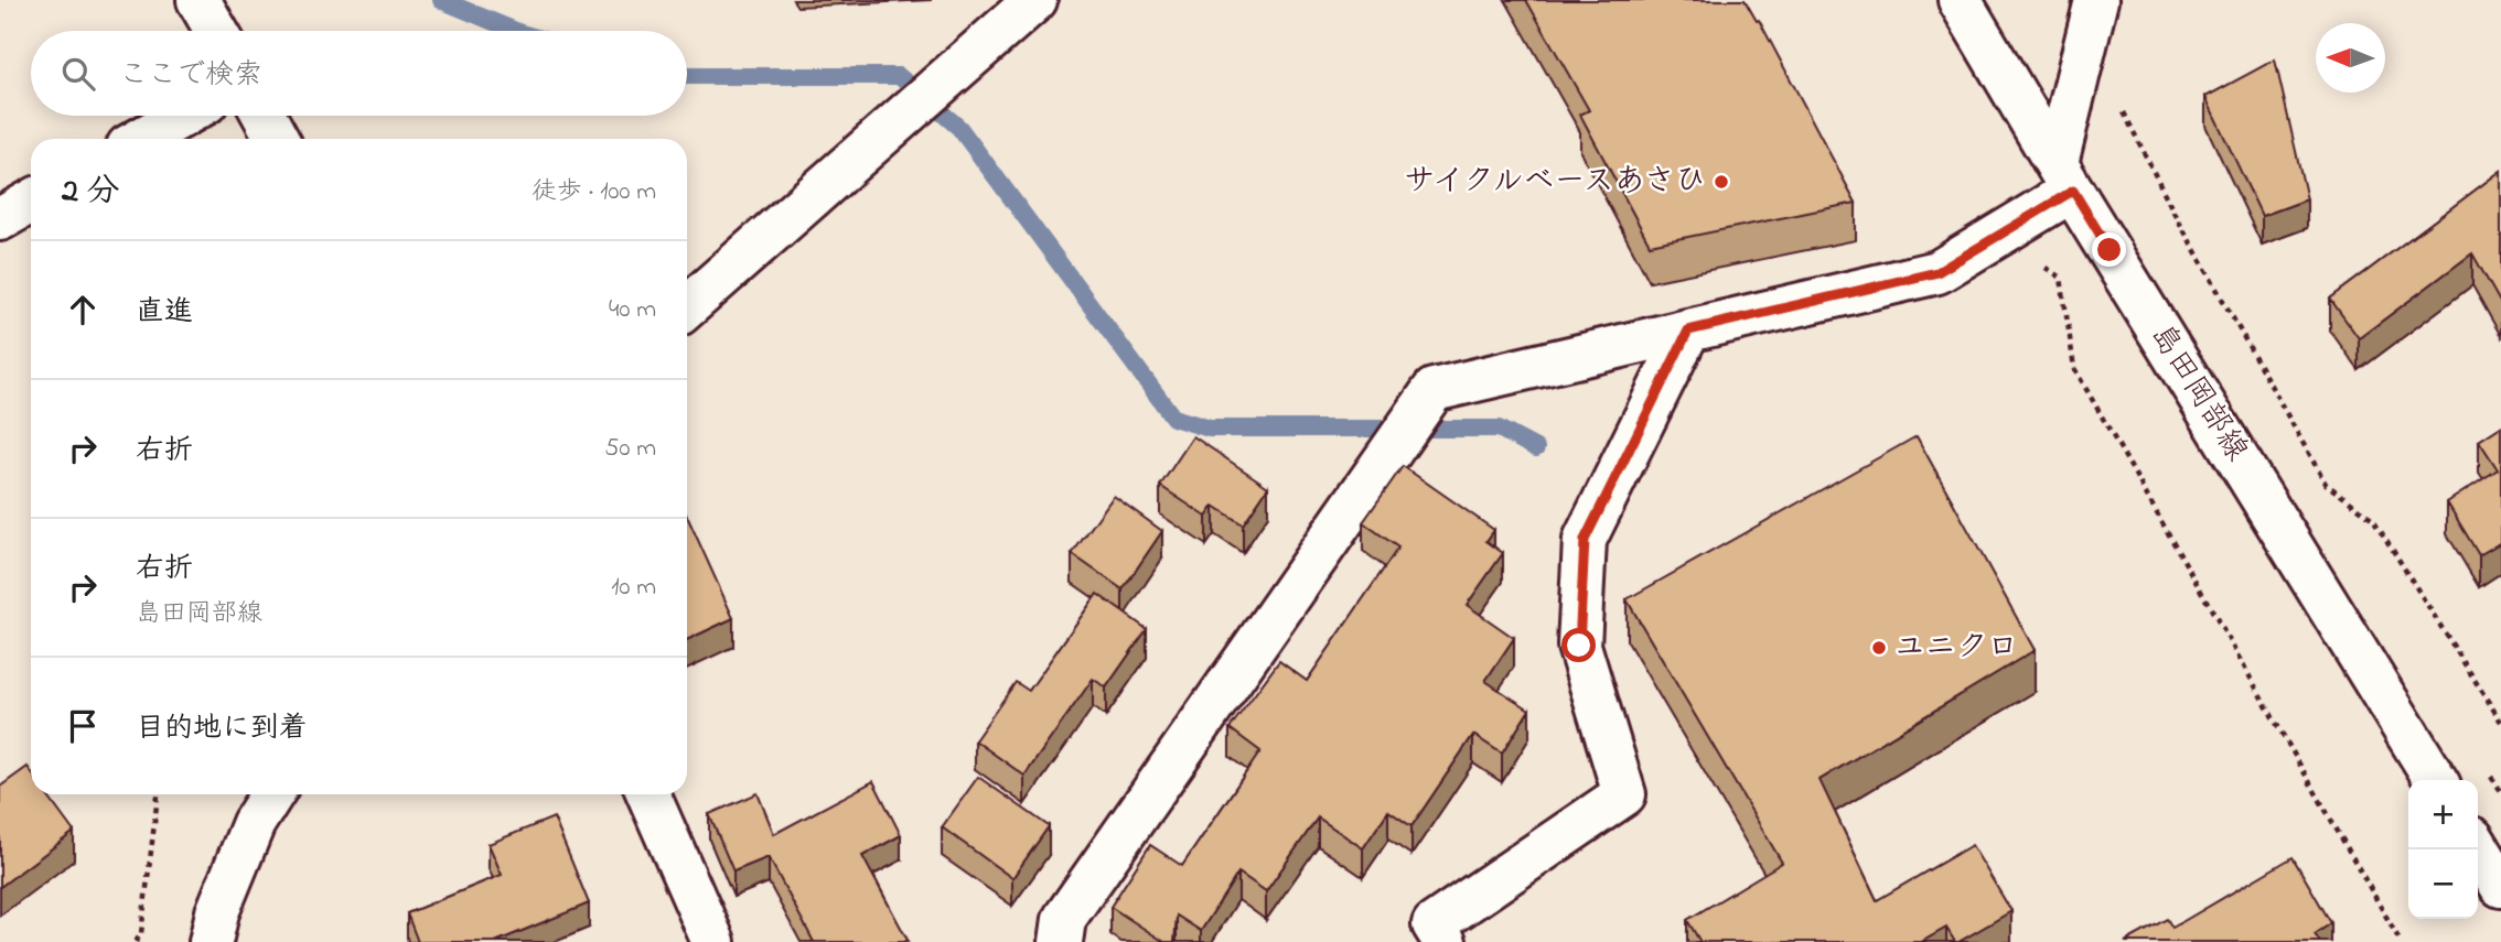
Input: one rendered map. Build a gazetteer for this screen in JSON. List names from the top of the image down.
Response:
{
  "streets": {
    "street": ["島田岡部線"]
  },
  "places": ["サイクルベースあさひ", "ユニクロ"],
  "north": "left",
  "page": {
    "search": "ここで検索",
    "heading": ["2 分", "徒歩 · 100 m"],
    "list": [
      ["直進", "40 m"],
      ["右折", "50 m"],
      ["右折", "島田岡部線", "10 m"],
      "目的地に到着"
    ],
    "map_buttons": ["+", "−"]
  }
}
